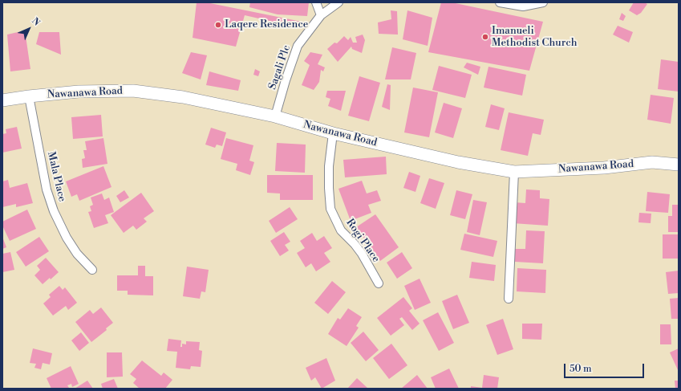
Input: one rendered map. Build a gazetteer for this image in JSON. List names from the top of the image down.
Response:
{
  "streets": {
    "street": [
      "Sagali Plc",
      "Nawanawa Road",
      "Mala Place",
      "Rogi Place"
    ]
  },
  "crossings": [
    ["Sagali Plc", "Nawanawa Road"],
    ["Nawanawa Road", "Mala Place"],
    ["Nawanawa Road", "Rogi Place"]
  ],
  "places": ["Laqere Residence", "Imanueli Methodist Church"],
  "scale_bar": "50 m",
  "north": "top right"
}
